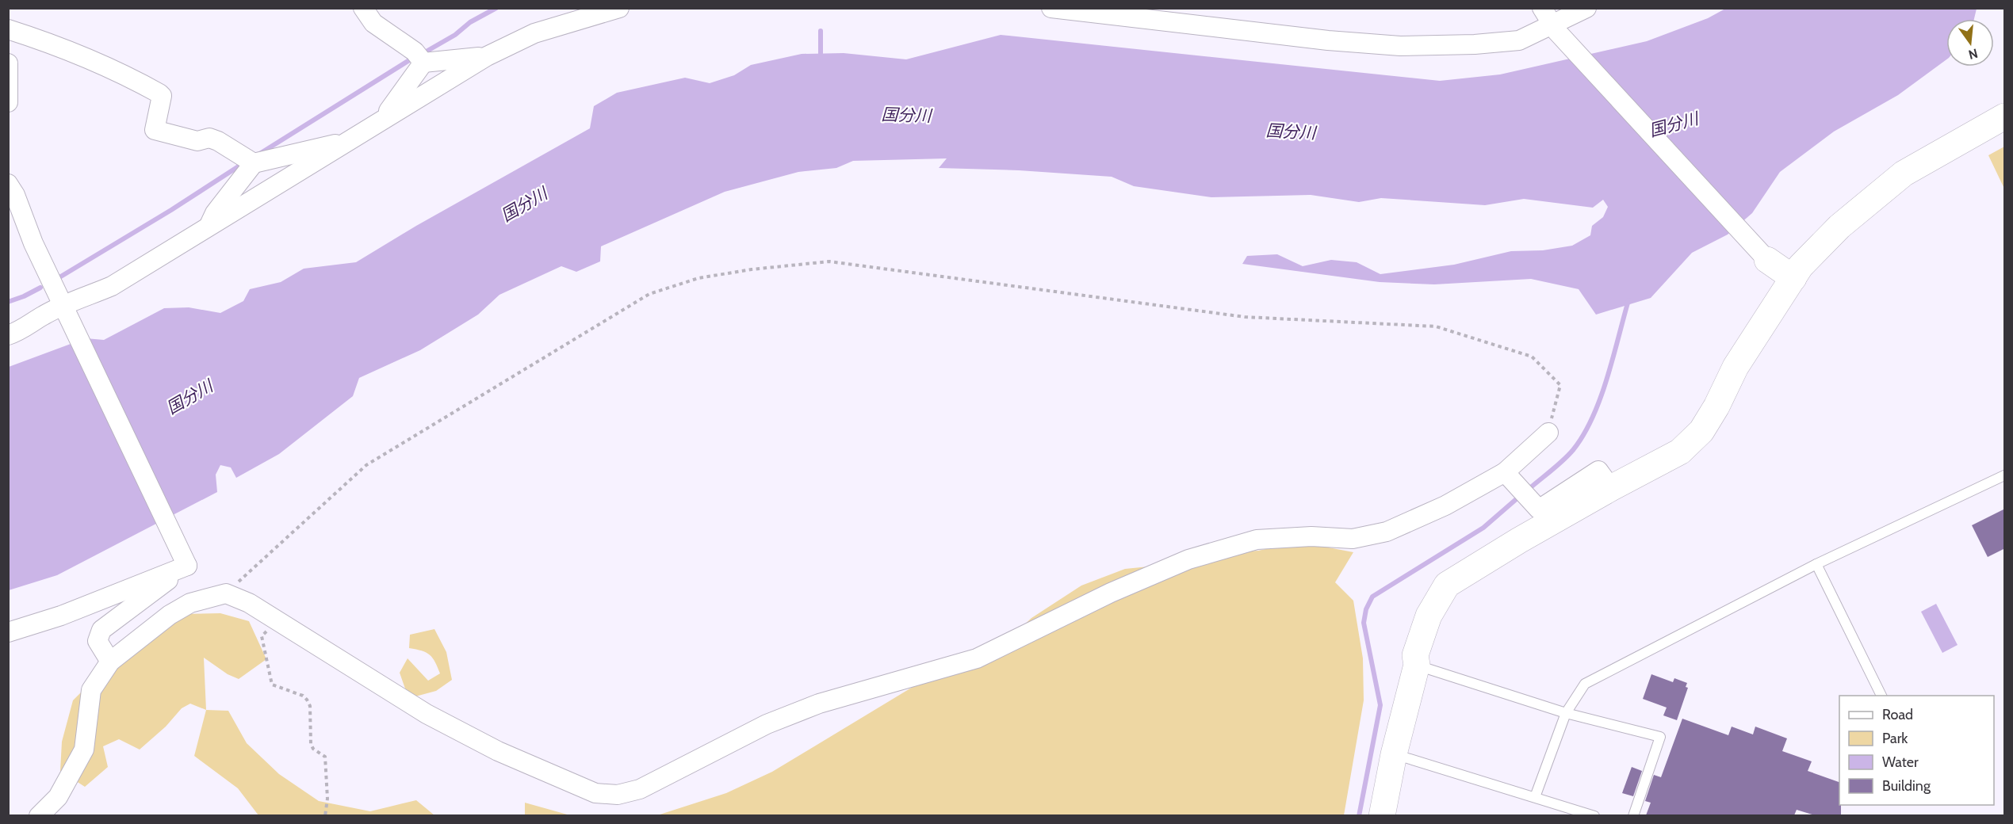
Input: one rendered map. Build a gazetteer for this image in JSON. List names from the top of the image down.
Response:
{
  "water": ["国分川"],
  "legend": [
    "Road",
    "Park",
    "Water",
    "Building"
  ],
  "north": "bottom"
}
